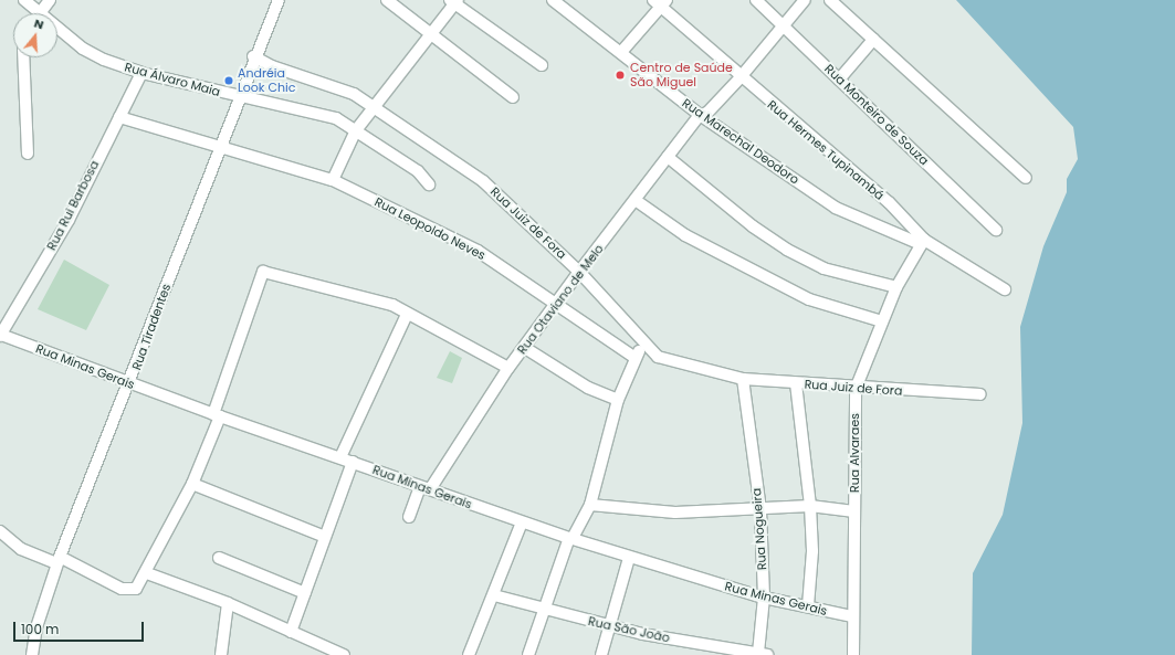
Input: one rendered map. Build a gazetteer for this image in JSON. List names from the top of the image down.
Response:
{
  "streets": {
    "street": [
      "Rua Álvaro Maia",
      "Rua Monteiro de Souza",
      "Rua Marechal Deodoro",
      "Rua Hermes Tupinambá",
      "Rua Rui Barbosa",
      "Rua Juiz de Fora",
      "Rua Leopoldo Neves",
      "Rua Otaviano de Melo",
      "Rua Tiradentes",
      "Rua Minas Gerais",
      "Rua Alvaraes",
      "Rua Nogueira",
      "Rua São João"
    ]
  },
  "crossings": [
    ["Rua Álvaro Maia", "Rua Rui Barbosa"],
    ["Rua Álvaro Maia", "Rua Tiradentes"],
    ["Rua Monteiro de Souza", "Rua Otaviano de Melo"],
    ["Rua Marechal Deodoro", "Rua Hermes Tupinambá"],
    ["Rua Marechal Deodoro", "Rua Otaviano de Melo"],
    ["Rua Marechal Deodoro", "Rua Alvaraes"],
    ["Rua Hermes Tupinambá", "Rua Otaviano de Melo"],
    ["Rua Hermes Tupinambá", "Rua Alvaraes"],
    ["Rua Rui Barbosa", "Rua Leopoldo Neves"],
    ["Rua Rui Barbosa", "Rua Minas Gerais"],
    ["Rua Juiz de Fora", "Rua Otaviano de Melo"],
    ["Rua Juiz de Fora", "Rua Tiradentes"],
    ["Rua Juiz de Fora", "Rua Alvaraes"],
    ["Rua Juiz de Fora", "Rua Nogueira"],
    ["Rua Leopoldo Neves", "Rua Otaviano de Melo"],
    ["Rua Leopoldo Neves", "Rua Tiradentes"],
    ["Rua Otaviano de Melo", "Rua Minas Gerais"],
    ["Rua Tiradentes", "Rua Minas Gerais"],
    ["Rua Minas Gerais", "Rua Alvaraes"],
    ["Rua Minas Gerais", "Rua Nogueira"],
    ["Rua Nogueira", "Rua São João"]
  ],
  "places": ["Centro de Saúde São Miguel", "Andréia Look Chic"],
  "scale_bar": "100 m",
  "north": "top"
}
